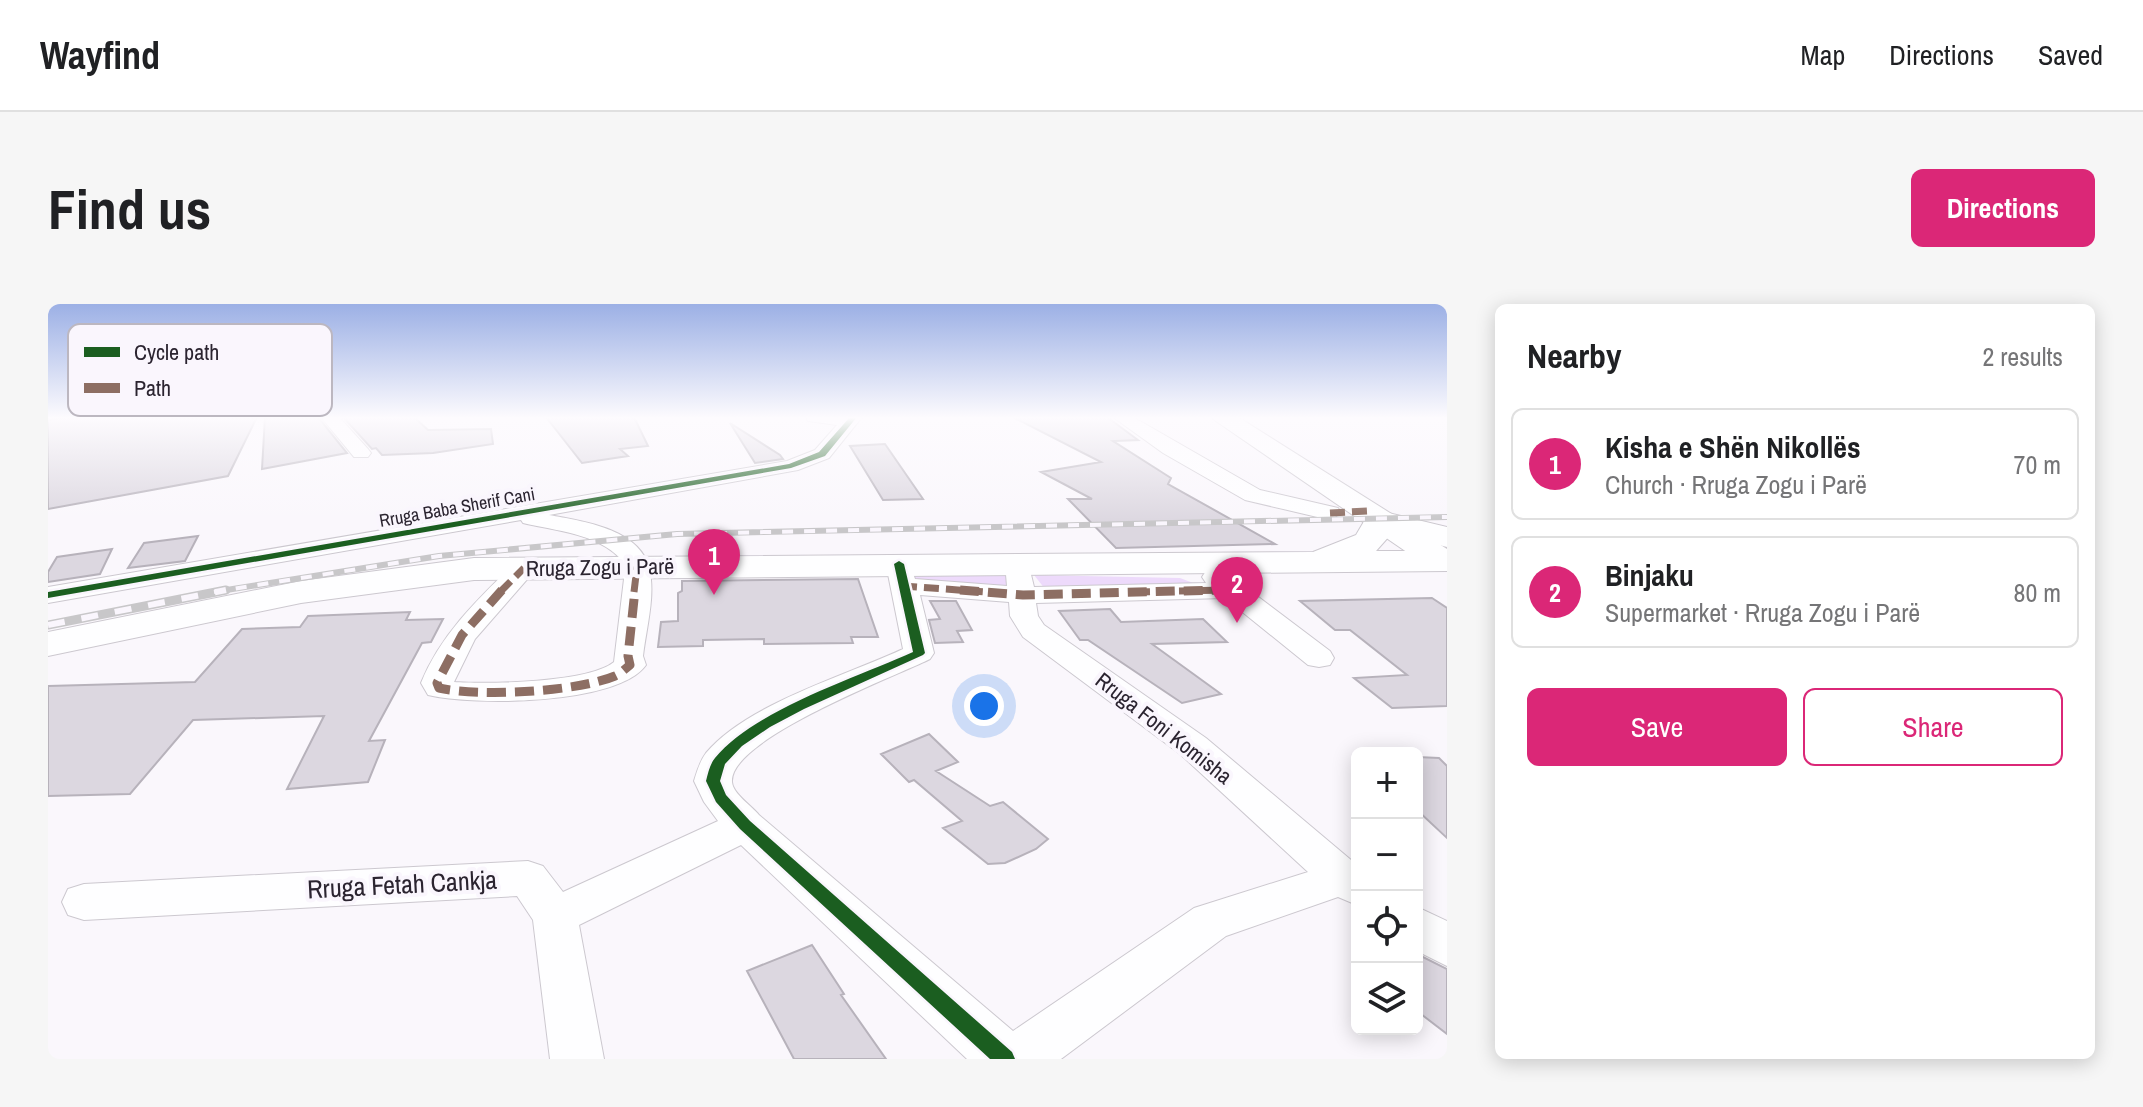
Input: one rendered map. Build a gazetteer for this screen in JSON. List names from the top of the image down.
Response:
{
  "streets": {
    "main road": ["Rruga Zogu i Parë"],
    "street": ["Rruga Baba Sherif Cani", "Rruga Foni Komisha", "Rruga Fetah Cankja"]
  },
  "crossings": [
    ["Rruga Zogu i Parë", "Rruga Foni Komisha"]
  ],
  "legend": ["Cycle path", "Path"],
  "page": {
    "header": "Wayfind",
    "nav": ["Map", "Directions", "Saved"],
    "buttons": [
      "Directions",
      ["Save", "Share"]
    ],
    "title": "Find us",
    "heading": ["Nearby", "2 results"],
    "list": [
      {
        "mark": "1",
        "name": "Kisha e Shën Nikollës",
        "note": "Church · Rruga Zogu i Parë",
        "value": "70 m"
      },
      {
        "mark": "2",
        "name": "Binjaku",
        "note": "Supermarket · Rruga Zogu i Parë",
        "value": "80 m"
      }
    ],
    "pins": ["1", "2"],
    "map_buttons": ["+", "−"]
  }
}
